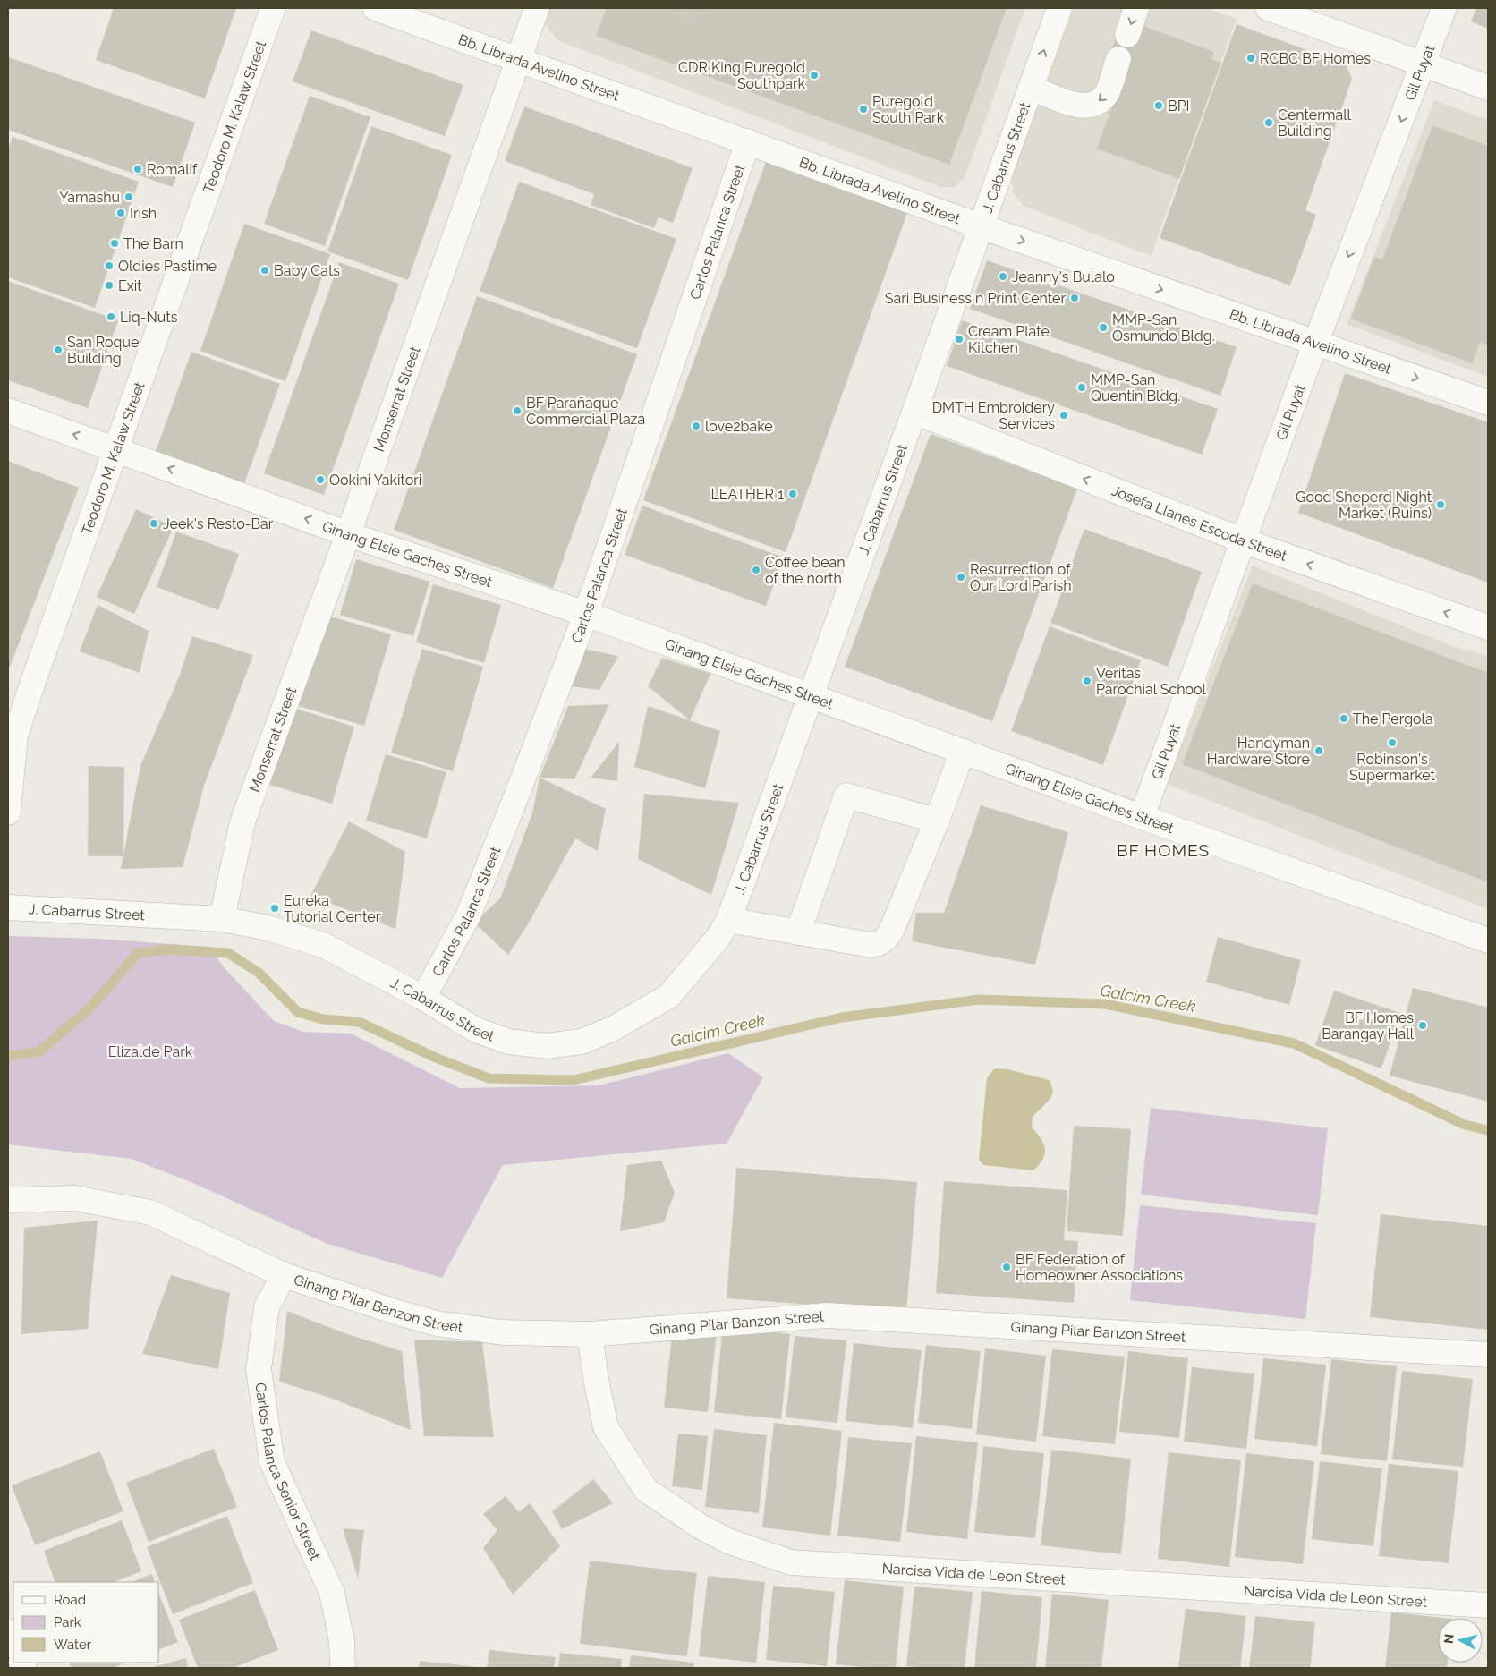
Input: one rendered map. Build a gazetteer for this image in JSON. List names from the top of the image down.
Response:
{
  "streets": {
    "street": [
      "Bb. Librada Avelino Street",
      "Gil Puyat",
      "Teodoro M. Kalaw Street",
      "J. Cabarrus Street",
      "Carlos Palanca Street",
      "Monserrat Street",
      "Josefa Llanes Escoda Street",
      "Ginang Elsie Gaches Street",
      "Ginang Pilar Banzon Street",
      "Carlos Palanca Senior Street",
      "Narcisa Vida de Leon Street"
    ]
  },
  "crossings": [
    ["Bb. Librada Avelino Street", "Gil Puyat"],
    ["Bb. Librada Avelino Street", "J. Cabarrus Street"],
    ["Bb. Librada Avelino Street", "Carlos Palanca Street"],
    ["Bb. Librada Avelino Street", "Monserrat Street"],
    ["Gil Puyat", "Josefa Llanes Escoda Street"],
    ["Gil Puyat", "Ginang Elsie Gaches Street"],
    ["Teodoro M. Kalaw Street", "Ginang Elsie Gaches Street"],
    ["J. Cabarrus Street", "Carlos Palanca Street"],
    ["J. Cabarrus Street", "Monserrat Street"],
    ["J. Cabarrus Street", "Josefa Llanes Escoda Street"],
    ["J. Cabarrus Street", "Ginang Elsie Gaches Street"],
    ["Carlos Palanca Street", "Ginang Elsie Gaches Street"],
    ["Monserrat Street", "Ginang Elsie Gaches Street"],
    ["Ginang Pilar Banzon Street", "Carlos Palanca Senior Street"],
    ["Ginang Pilar Banzon Street", "Narcisa Vida de Leon Street"]
  ],
  "one_way": ["Bb. Librada Avelino Street", "Josefa Llanes Escoda Street"],
  "districts": ["BF HOMES"],
  "water": ["Galcim Creek"],
  "parks": ["Elizalde Park"],
  "places": [
    "RCBC BF Homes",
    "CDR King Puregold Southpark",
    "BPI",
    "Puregold South Park",
    "Centermall Building",
    "Romalif",
    "Yamashu",
    "Irish",
    "The Barn",
    "Oldies Pastime",
    "Baby Cats",
    "Jeanny's Bulalo",
    "Exit",
    "Sari Business n Print Center",
    "Liq-Nuts",
    "MMP-San Osmundo Bldg.",
    "Cream Plate Kitchen",
    "San Roque Building",
    "MMP-San Quentin Bldg.",
    "BF Parañaque Commercial Plaza",
    "DMTH Embroidery Services",
    "love2bake",
    "Ookini Yakitori",
    "LEATHER 1",
    "Good Sheperd Night Market (Ruins)",
    "Jeek's Resto-Bar",
    "Coffee bean of the north",
    "Resurrection of Our Lord Parish",
    "Veritas Parochial School",
    "The Pergola",
    "Robinson's Supermarket",
    "Handyman Hardware Store",
    "Eureka Tutorial Center",
    "BF Homes Barangay Hall",
    "BF Federation of Homeowner Associations"
  ],
  "legend": ["Road", "Park", "Water"],
  "north": "left"
}
